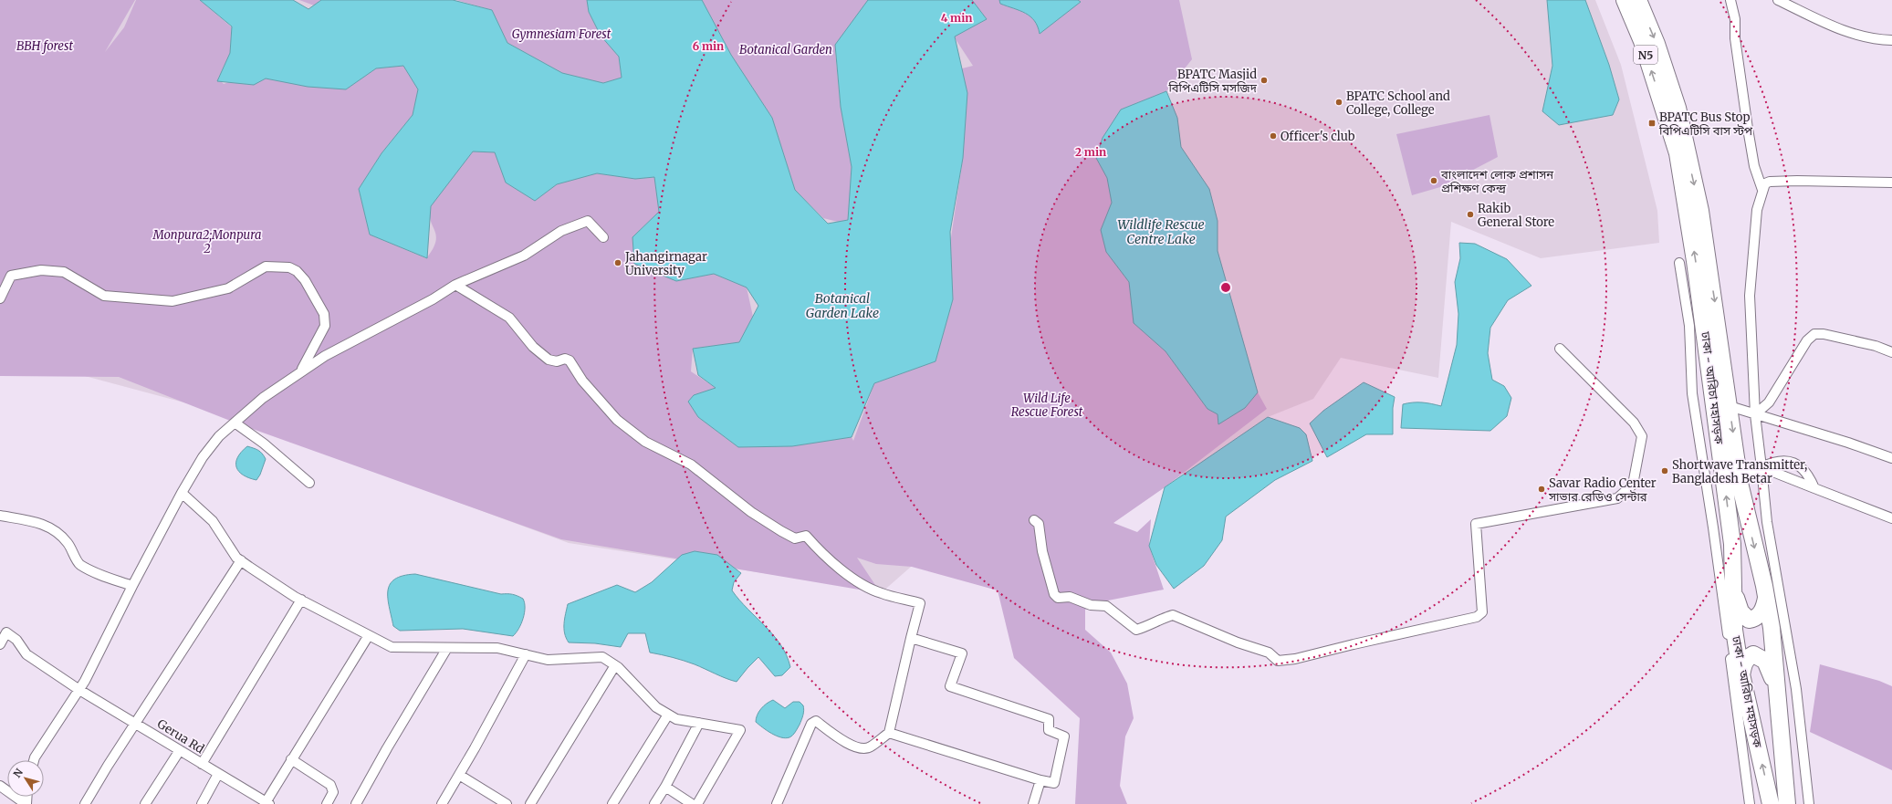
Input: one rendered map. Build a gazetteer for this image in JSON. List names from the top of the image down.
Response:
{
  "streets": {
    "highway": ["N5", "ঢাকা - আরিচা মহাসড়ক"],
    "street": ["Gerua Rd"]
  },
  "water": ["Wildlife Rescue Centre Lake", "Botanical Garden Lake"],
  "parks": [
    "Gymnesiam Forest",
    "BBH forest",
    "Botanical Garden",
    "Monpura2;Monpura 2",
    "Wild Life Rescue Forest"
  ],
  "places": {
    "other": [
      "BPATC Masjid বিপিএটিসি মসজিদ",
      "BPATC School and College, College",
      "Officer's club",
      "বাংলাদেশ লোক প্রশাসন প্রশিক্ষণ কেন্দ্র",
      "Rakib General Store",
      "Jahangirnagar University",
      "Shortwave Transmitter, Bangladesh Betar",
      "Savar Radio Center সাভার রেডিও সেন্টার"
    ],
    "transit": ["BPATC Bus Stop বিপিএটিসি বাস স্টপ"]
  },
  "north": "top left",
  "rings": ["4 min", "6 min", "2 min"]
}
